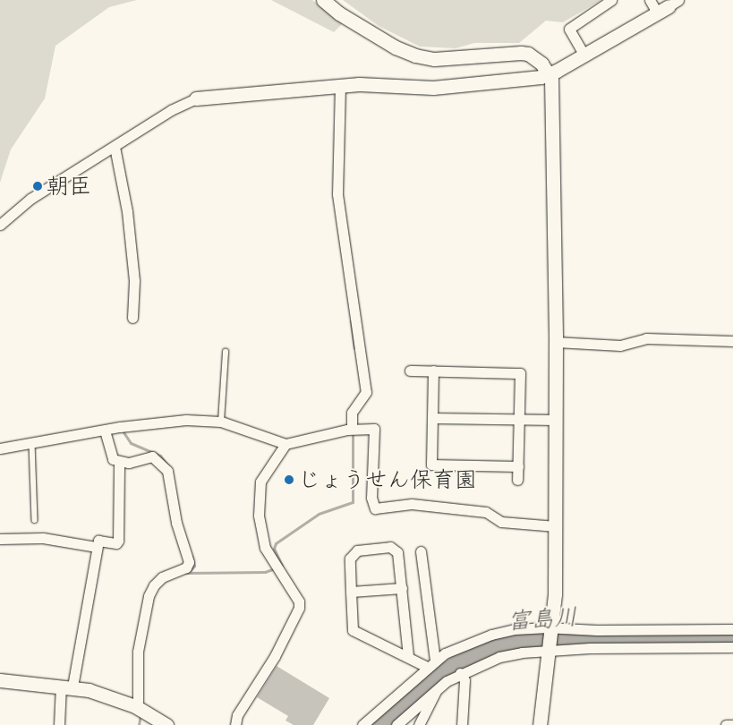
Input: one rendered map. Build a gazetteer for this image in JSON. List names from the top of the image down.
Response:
{
  "water": ["富島川"],
  "places": ["朝臣", "じょうせん保育園"]
}
